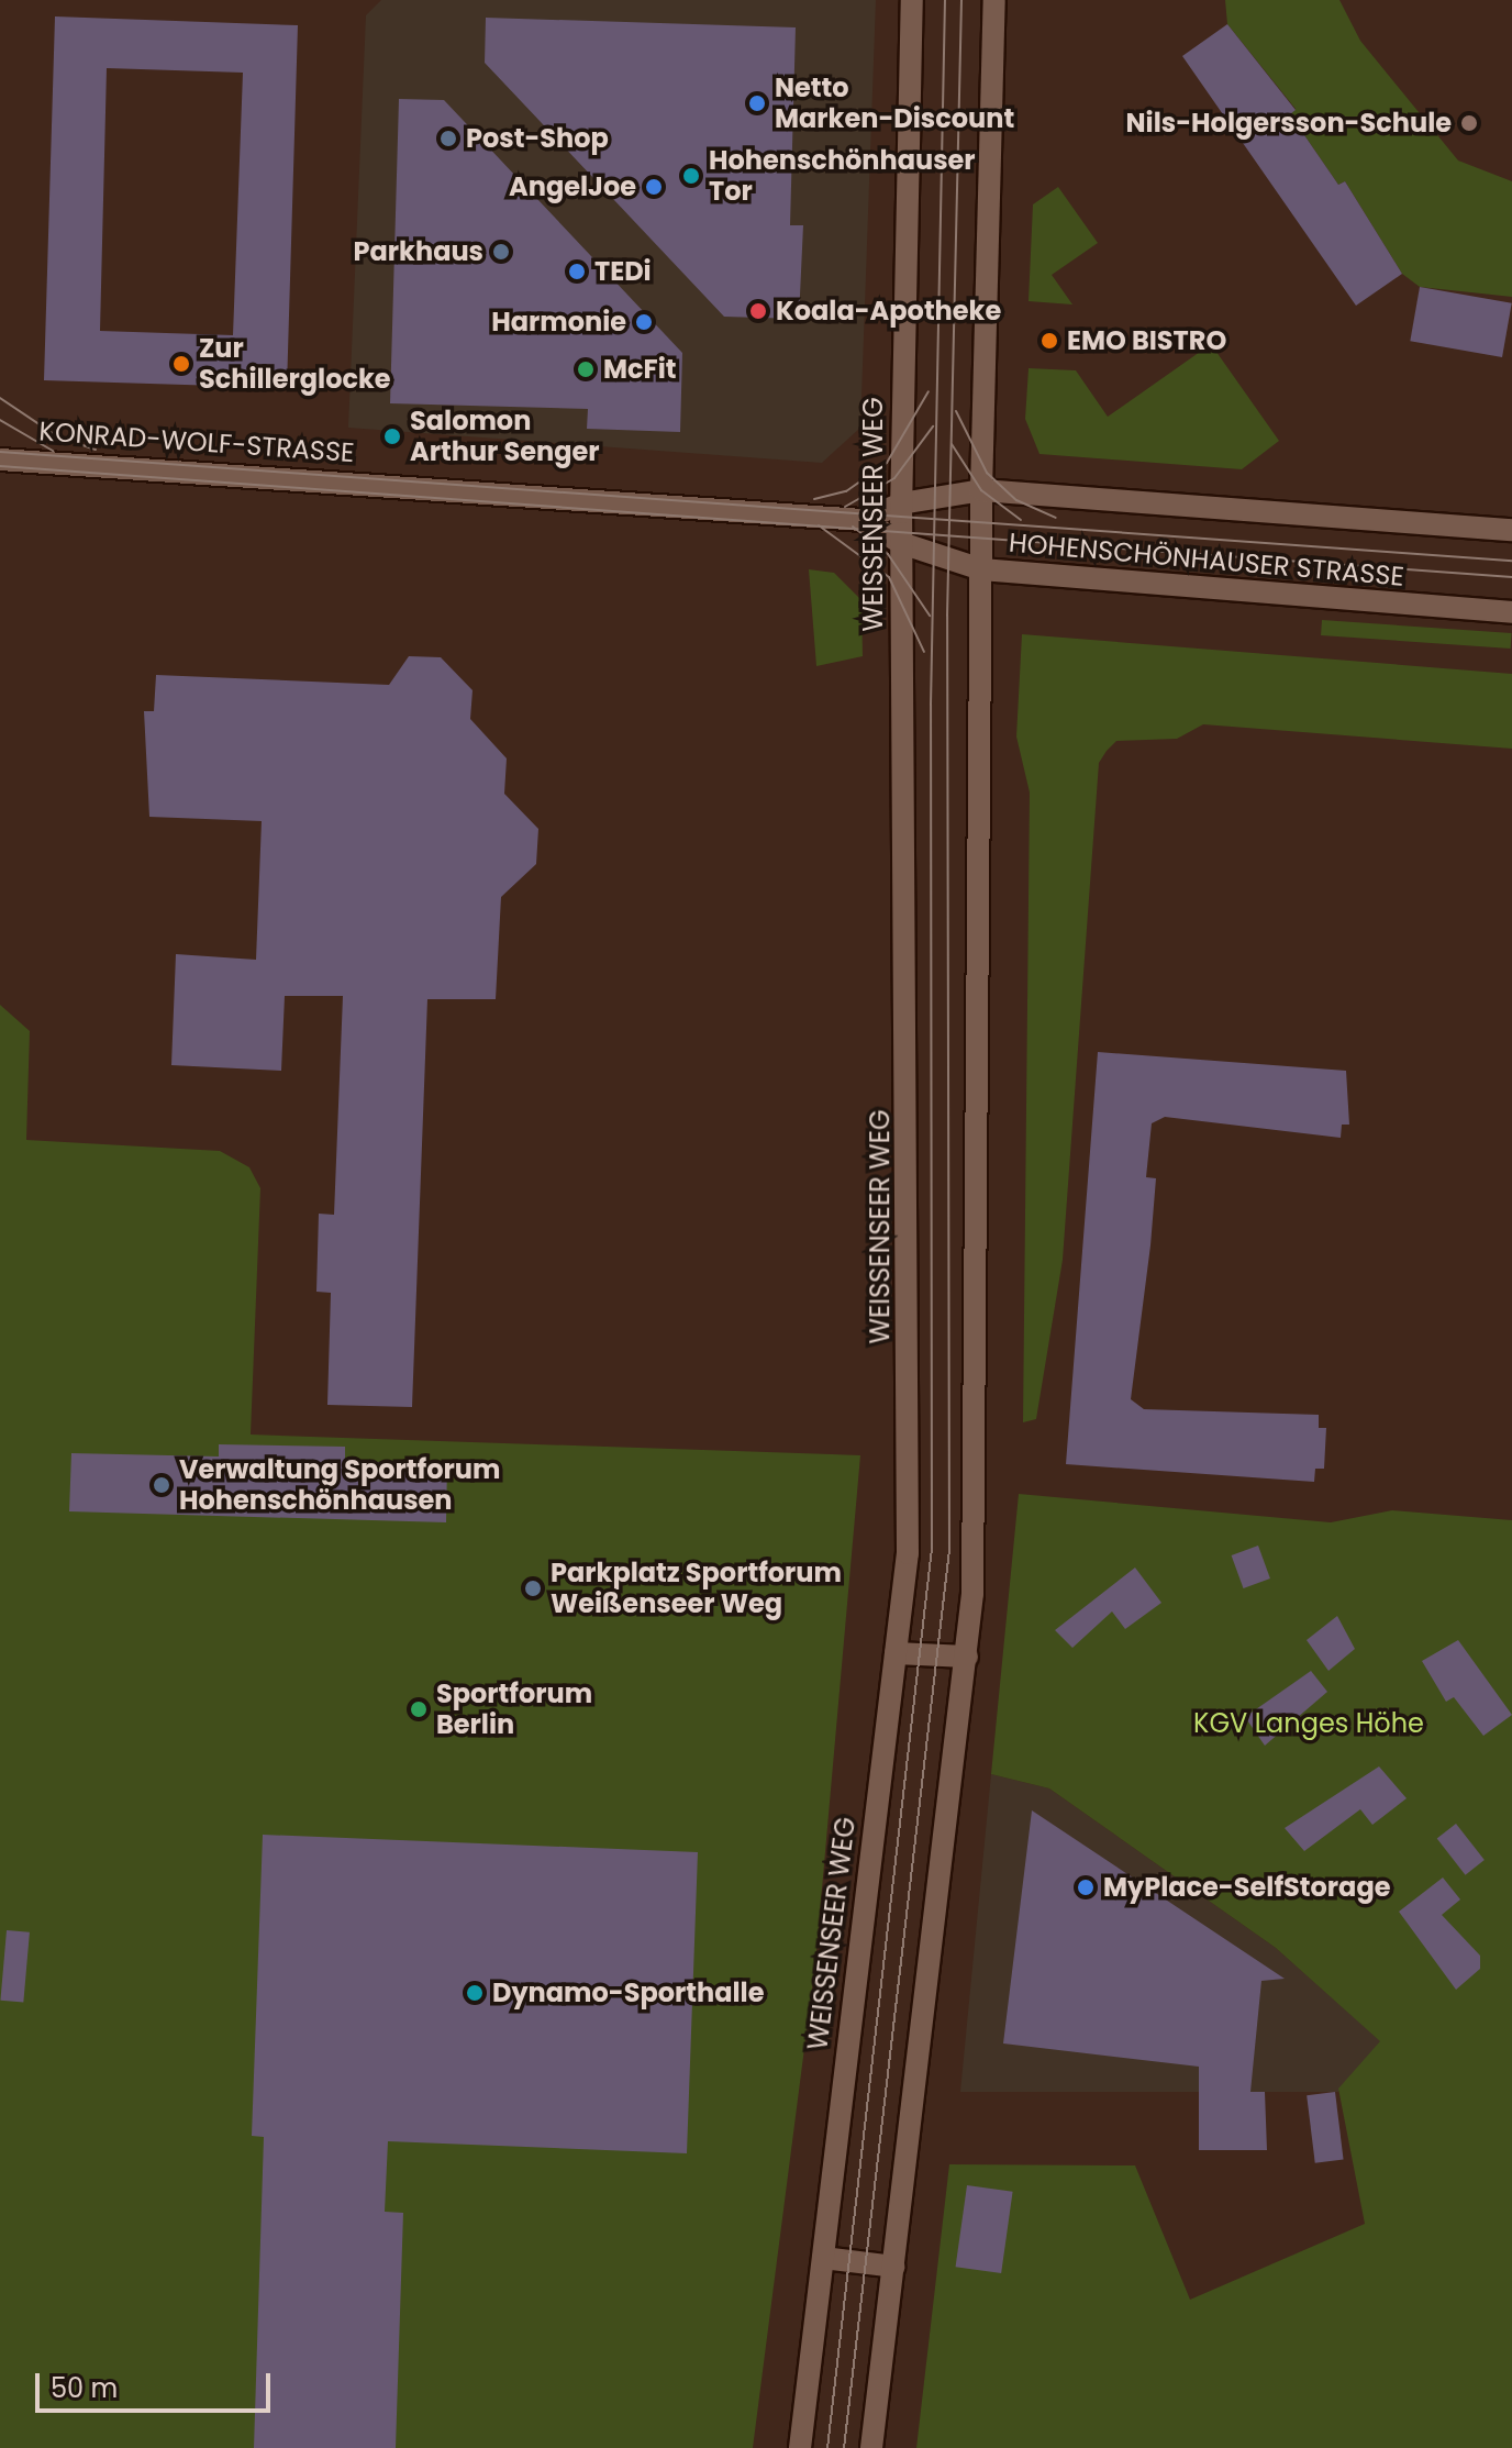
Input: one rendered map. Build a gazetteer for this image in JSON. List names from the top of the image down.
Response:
{
  "streets": {
    "main road": ["KONRAD-WOLF-STRASSE", "WEISSENSEER WEG", "HOHENSCHÖNHAUSER STRASSE"]
  },
  "crossings": [
    ["KONRAD-WOLF-STRASSE", "WEISSENSEER WEG"],
    ["KONRAD-WOLF-STRASSE", "HOHENSCHÖNHAUSER STRASSE"],
    ["WEISSENSEER WEG", "HOHENSCHÖNHAUSER STRASSE"]
  ],
  "parks": ["KGV Langes Höhe"],
  "places": [
    "Netto Marken-Discount",
    "Nils-Holgersson-Schule",
    "Post-Shop",
    "Hohenschönhauser Tor",
    "AngelJoe",
    "Parkhaus",
    "TEDi",
    "Koala-Apotheke",
    "Harmonie",
    "EMO BISTRO",
    "Zur Schillerglocke",
    "McFit",
    "Salomon Arthur Senger",
    "Verwaltung Sportforum Hohenschönhausen",
    "Parkplatz Sportforum Weißenseer Weg",
    "Sportforum Berlin",
    "MyPlace-SelfStorage",
    "Dynamo-Sporthalle"
  ],
  "scale_bar": "50 m"
}
